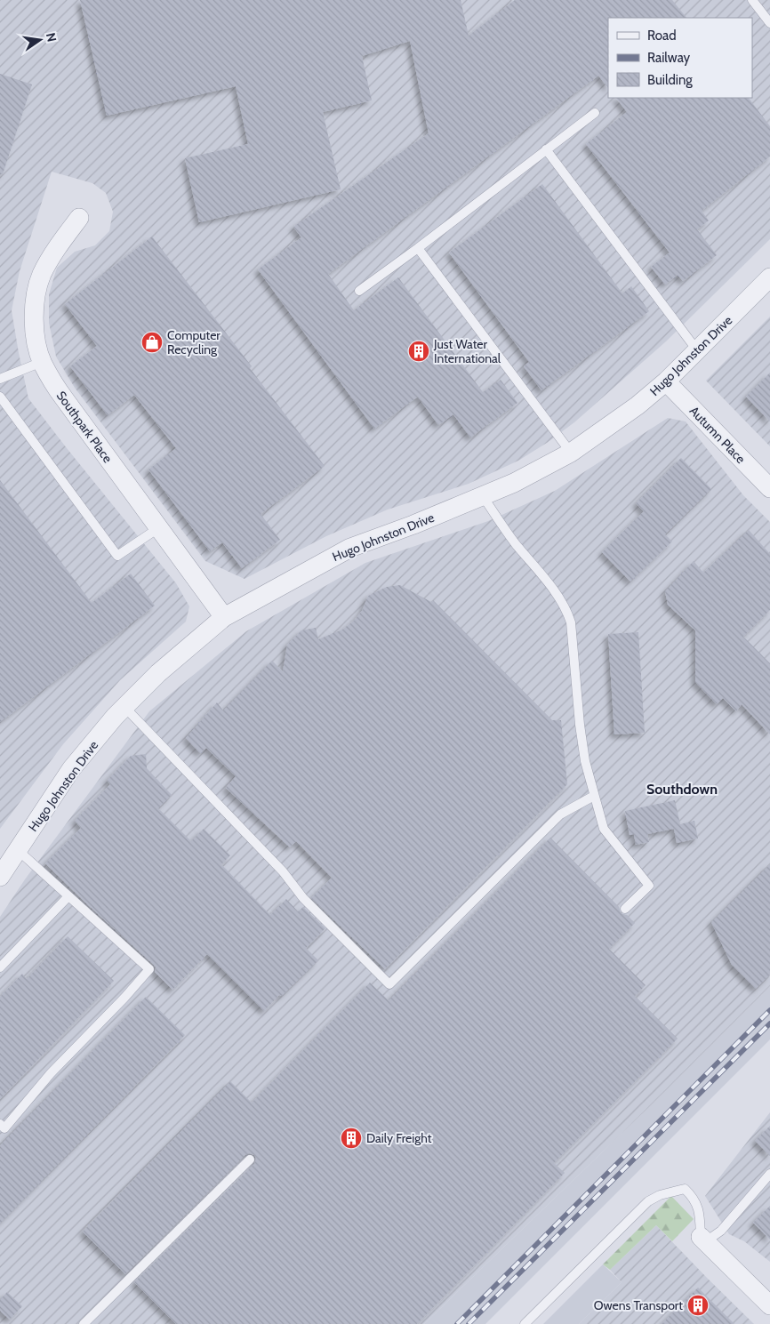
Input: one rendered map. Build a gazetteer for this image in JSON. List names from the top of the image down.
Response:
{
  "streets": {
    "street": ["Hugo Johnston Drive", "Southpark Place", "Autumn Place"]
  },
  "crossings": [
    ["Hugo Johnston Drive", "Southpark Place"],
    ["Hugo Johnston Drive", "Autumn Place"]
  ],
  "districts": ["Southdown"],
  "places": {
    "shop": ["Computer Recycling"],
    "building": ["Just Water International", "Daily Freight", "Owens Transport"]
  },
  "legend": ["Road", "Railway", "Building"],
  "north": "right"
}
